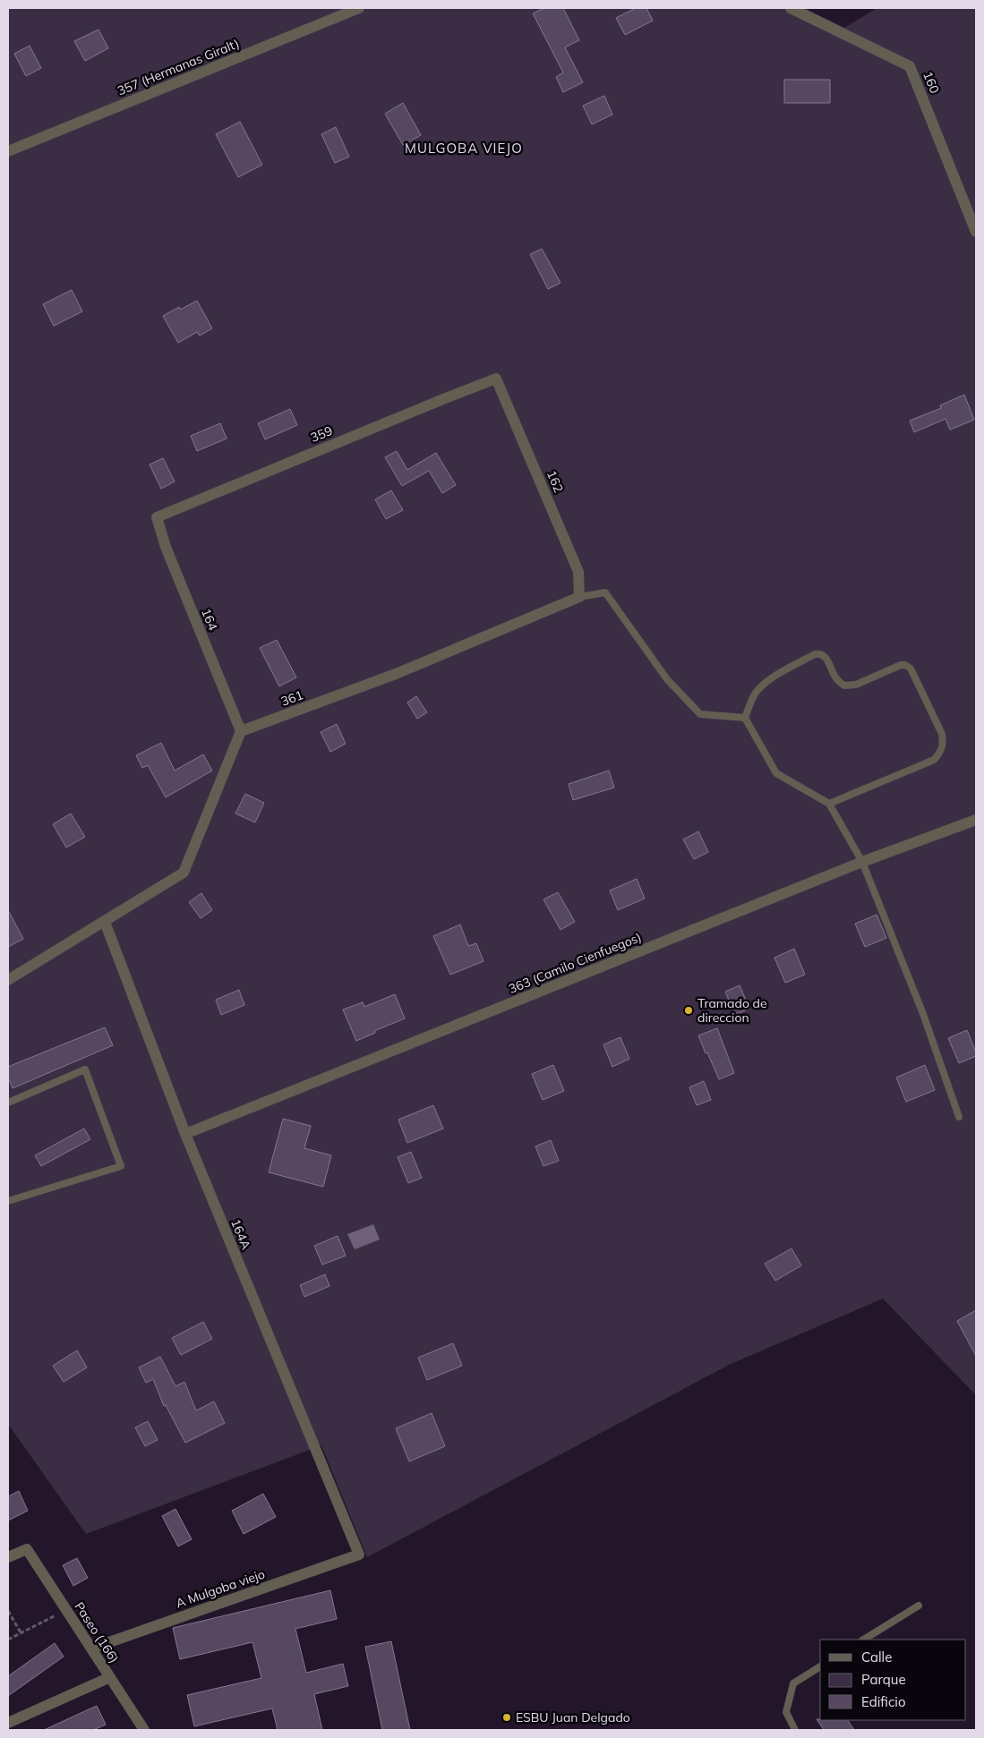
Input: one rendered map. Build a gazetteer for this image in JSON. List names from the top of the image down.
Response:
{
  "streets": {
    "street": [
      "357 (Hermanas Giralt)",
      "160",
      "359",
      "162",
      "164",
      "361",
      "363 (Camilo Cienfuegos)",
      "164A",
      "A Mulgoba viejo",
      "Paseo (166)"
    ]
  },
  "crossings": [
    ["359", "162"],
    ["359", "164"],
    ["162", "361"],
    ["164", "361"],
    ["363 (Camilo Cienfuegos)", "164A"],
    ["164A", "A Mulgoba viejo"],
    ["A Mulgoba viejo", "Paseo (166)"]
  ],
  "districts": ["MULGOBA VIEJO"],
  "places": ["Tramado de direccion", "ESBU Juan Delgado"],
  "legend": ["Calle", "Parque", "Edificio"]
}
